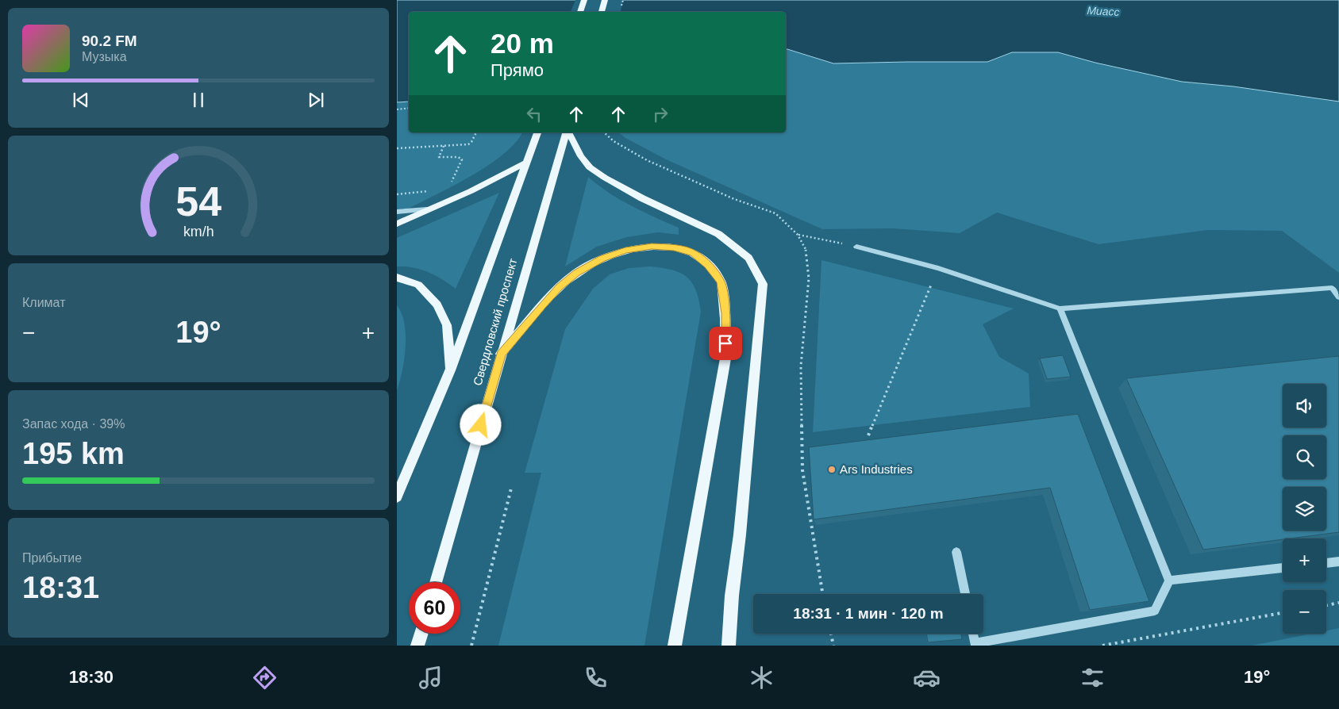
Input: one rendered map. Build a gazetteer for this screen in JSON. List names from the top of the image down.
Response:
{
  "streets": {
    "main road": ["Свердловский проспект"]
  },
  "water": ["Миасс"],
  "places": ["Ars Industries"],
  "page": {
    "turn": ["20 m", "Прямо"],
    "song": ["90.2 FM", "Музыка"],
    "tile": [
      "Климат",
      ["Запас хода · 39%", "195 km"],
      ["Прибытие", "18:31"]
    ],
    "heat": ["−", "19°", "+"],
    "map_buttons": ["+", "−"],
    "limit": "60",
    "trip": "18:31 · 1 мин · 120 m",
    "tabs": ["18:30", "19°"],
    "gauge": ["54", "km/h"]
  }
}
